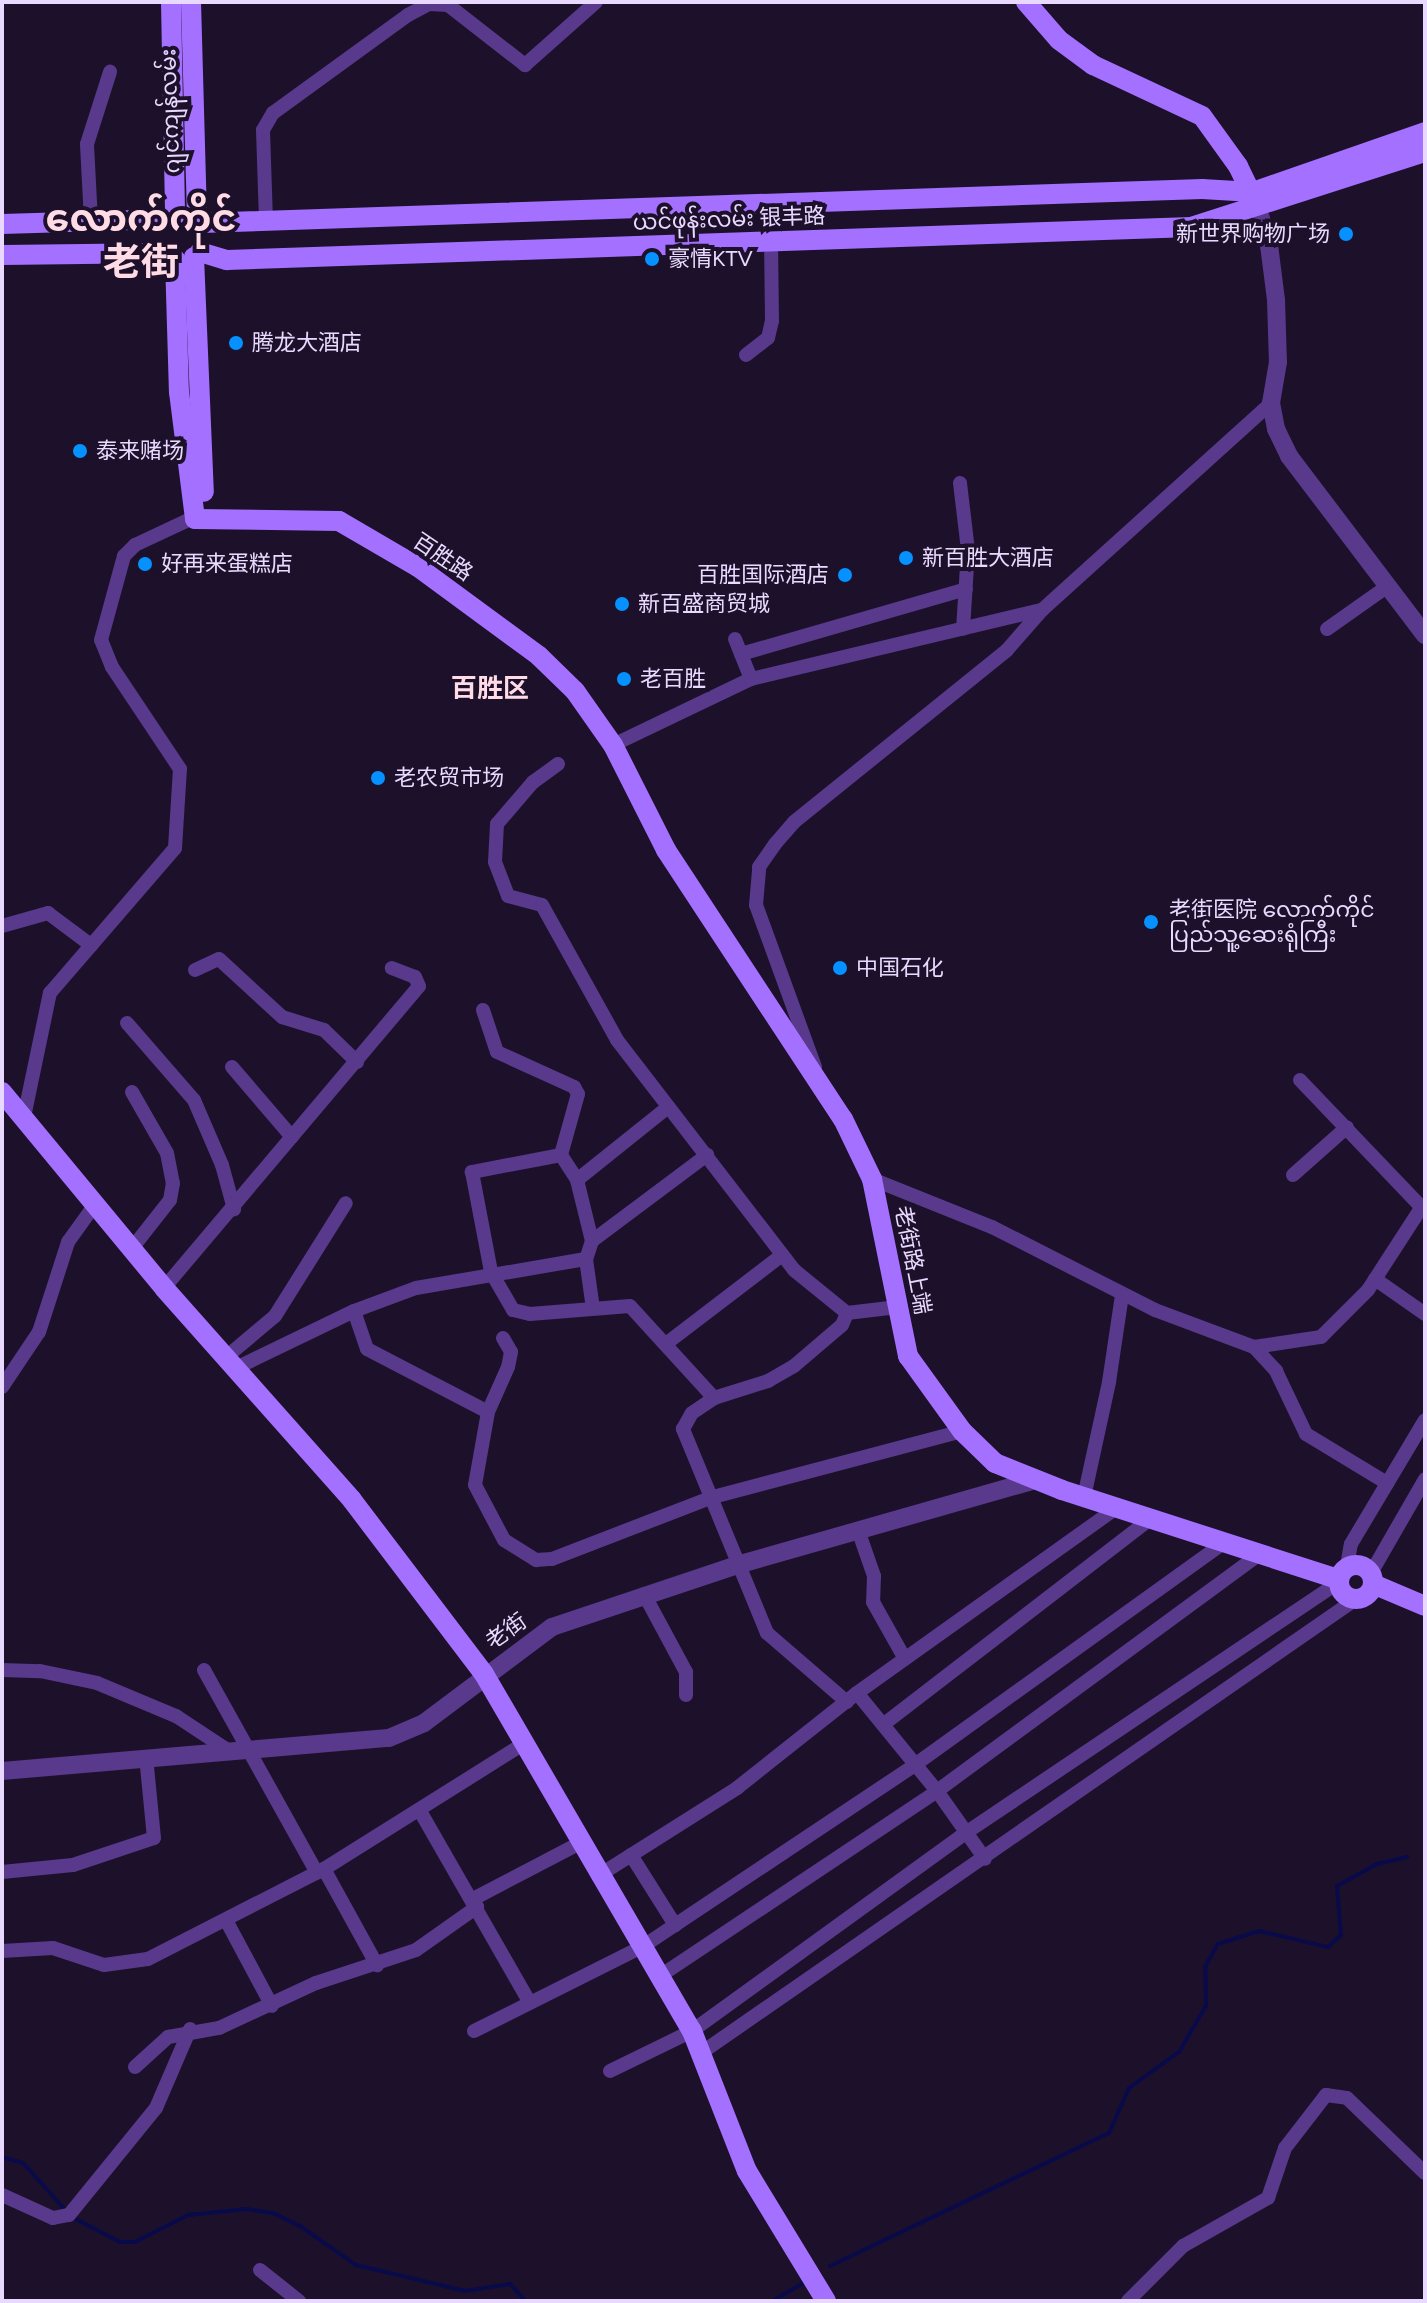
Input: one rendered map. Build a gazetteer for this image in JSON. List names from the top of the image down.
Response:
{
  "streets": {
    "main road": [
      "ဂျင်ကျန်လမ်း",
      "ယင်ဖုန်းလမ်း 银丰路",
      "百胜路",
      "老街路上端"
    ],
    "street": ["老街"]
  },
  "crossings": [
    ["ဂျင်ကျန်လမ်း", "ယင်ဖုန်းလမ်း 银丰路"],
    ["百胜路", "老街路上端"],
    ["老街路上端", "老街"]
  ],
  "districts": ["လောက်ကိုင် 老街", "百胜区"],
  "places": [
    "新世界购物广场",
    "豪情KTV",
    "腾龙大酒店",
    "泰来赌场",
    "新百胜大酒店",
    "好再来蛋糕店",
    "百胜国际酒店",
    "新百盛商贸城",
    "老百胜",
    "老农贸市场",
    "老街医院 လောက်ကိုင် ပြည်သူ့ဆေးရုံကြီး",
    "中国石化"
  ]
}
